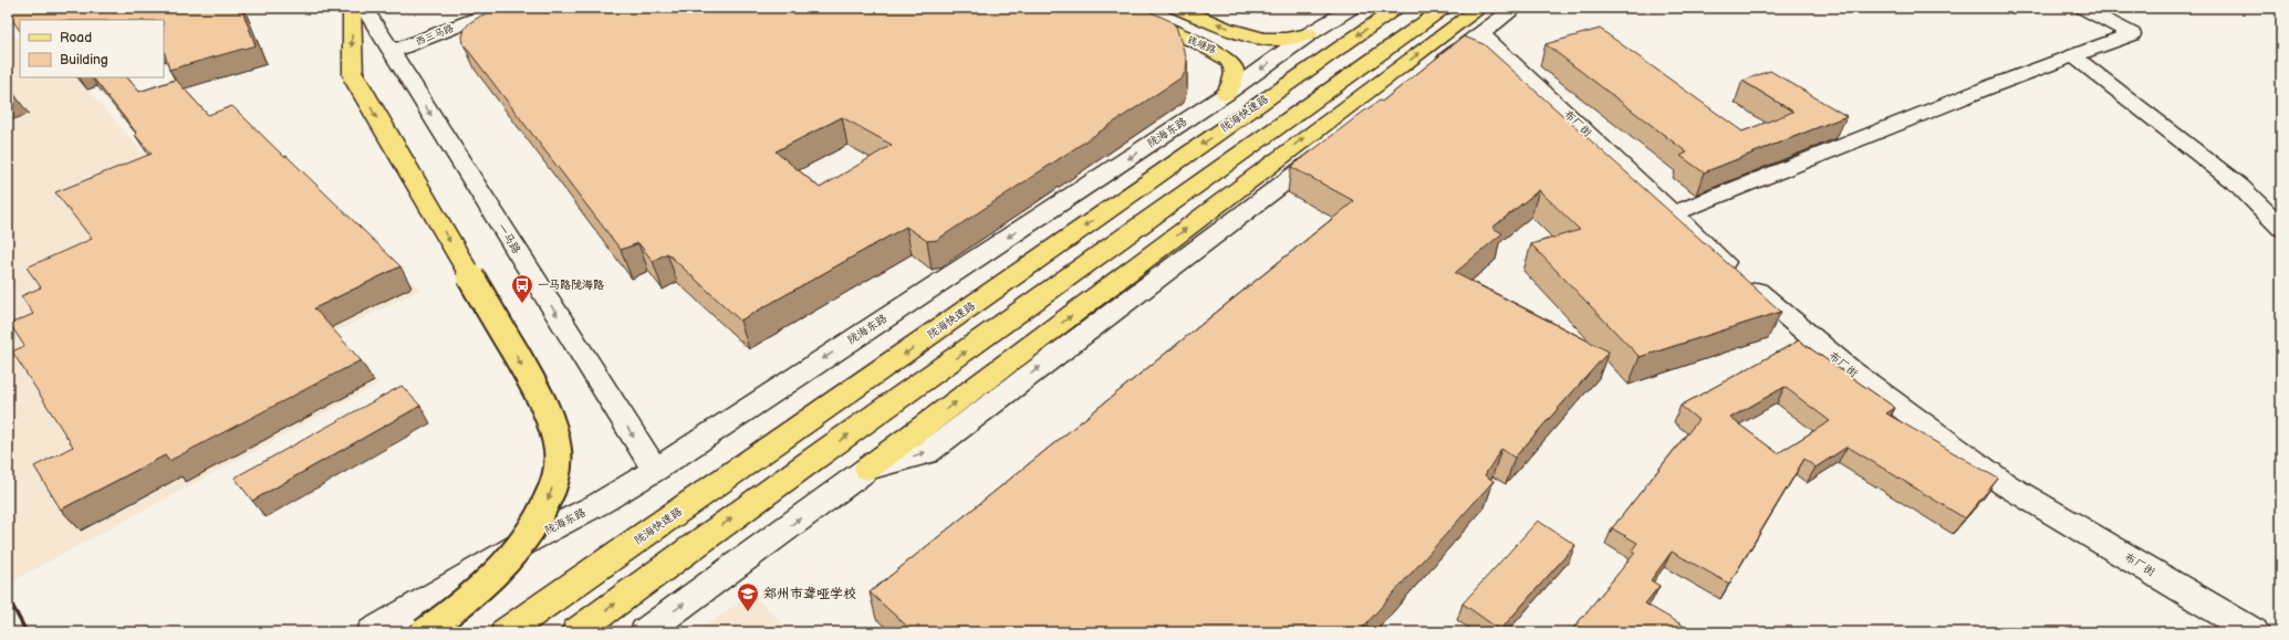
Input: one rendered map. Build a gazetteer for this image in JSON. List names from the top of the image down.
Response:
{
  "streets": {
    "main road": ["钱塘路", "陇海快速路"],
    "street": [
      "西三马路",
      "布厂街",
      "陇海东路",
      "一马路"
    ]
  },
  "crossings": [
    ["西三马路", "一马路"],
    ["钱塘路", "陇海东路"],
    ["陇海东路", "一马路"]
  ],
  "one_way": ["一马路"],
  "places": {
    "bus stop": ["一马路陇海路"],
    "school or university": ["郑州市聋哑学校"]
  },
  "legend": ["Road", "Building"]
}
